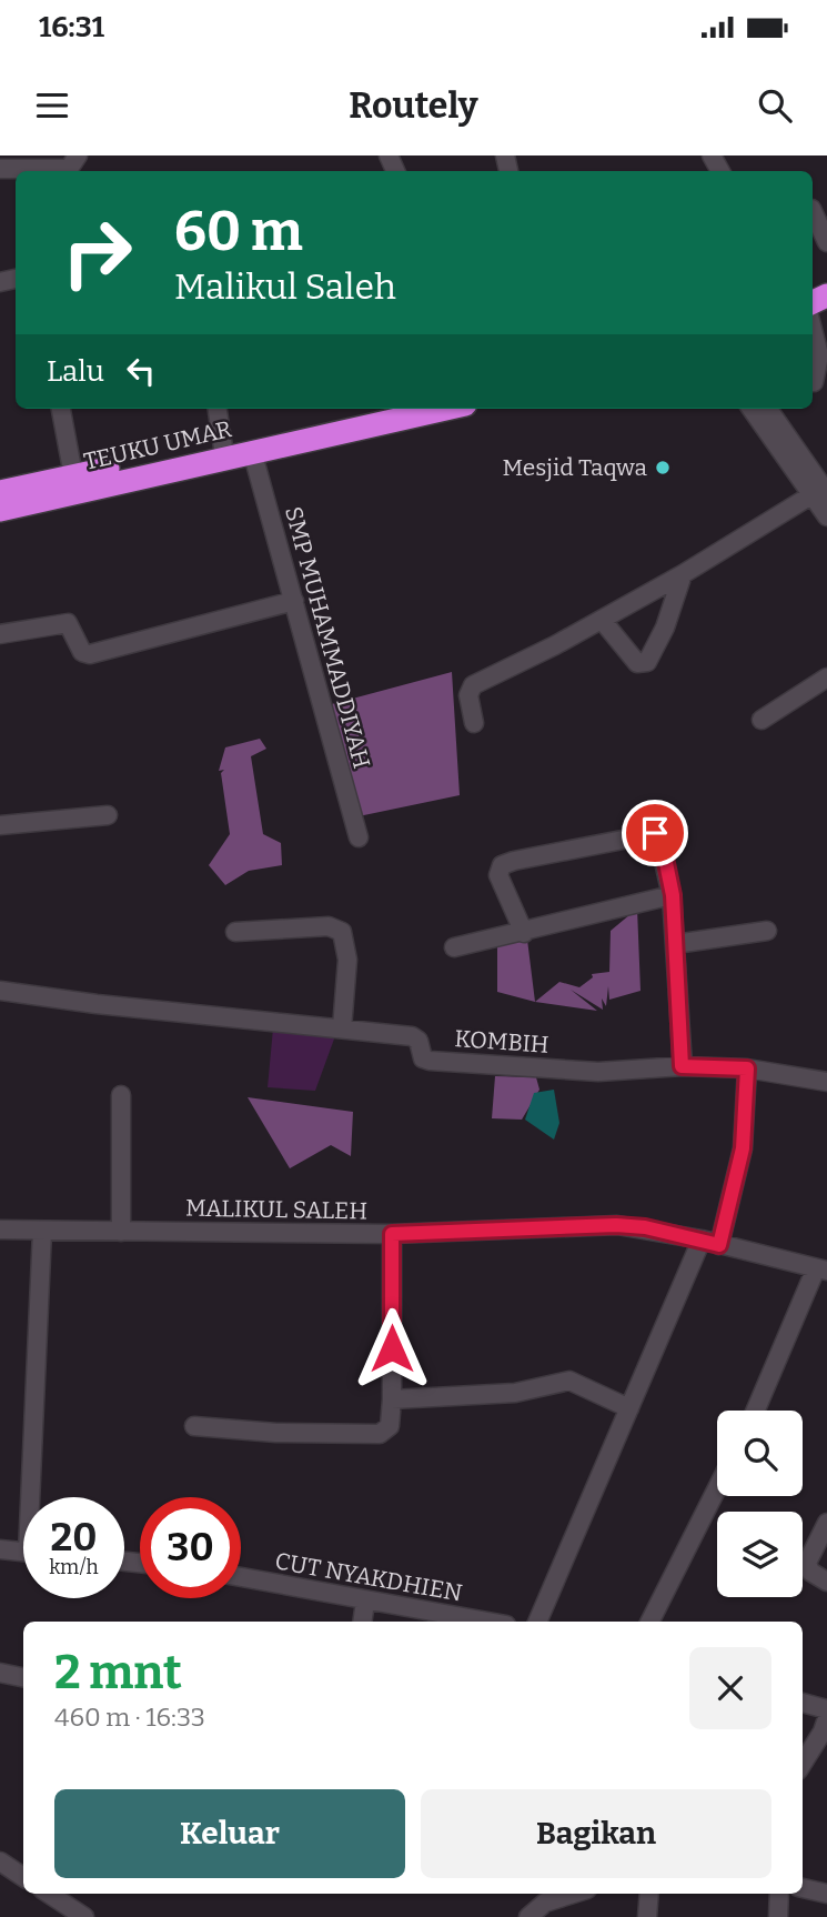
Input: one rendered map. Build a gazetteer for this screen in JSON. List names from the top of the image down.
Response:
{
  "streets": {
    "highway": ["TEUKU UMAR"],
    "street": [
      "SMP MUHAMMADDIYAH",
      "KOMBIH",
      "MALIKUL SALEH",
      "CUT NYAKDHIEN"
    ]
  },
  "crossings": [
    ["TEUKU UMAR", "SMP MUHAMMADDIYAH"]
  ],
  "places": ["Mesjid Taqwa"],
  "page": {
    "status": "16:31",
    "header": "Routely",
    "turn": ["60 m", "Malikul Saleh"],
    "then": "Lalu",
    "speed": "20 km/h",
    "limit": "30",
    "heading": ["2 mnt", "460 m · 16:33"],
    "buttons": ["Keluar", "Bagikan"]
  }
}
